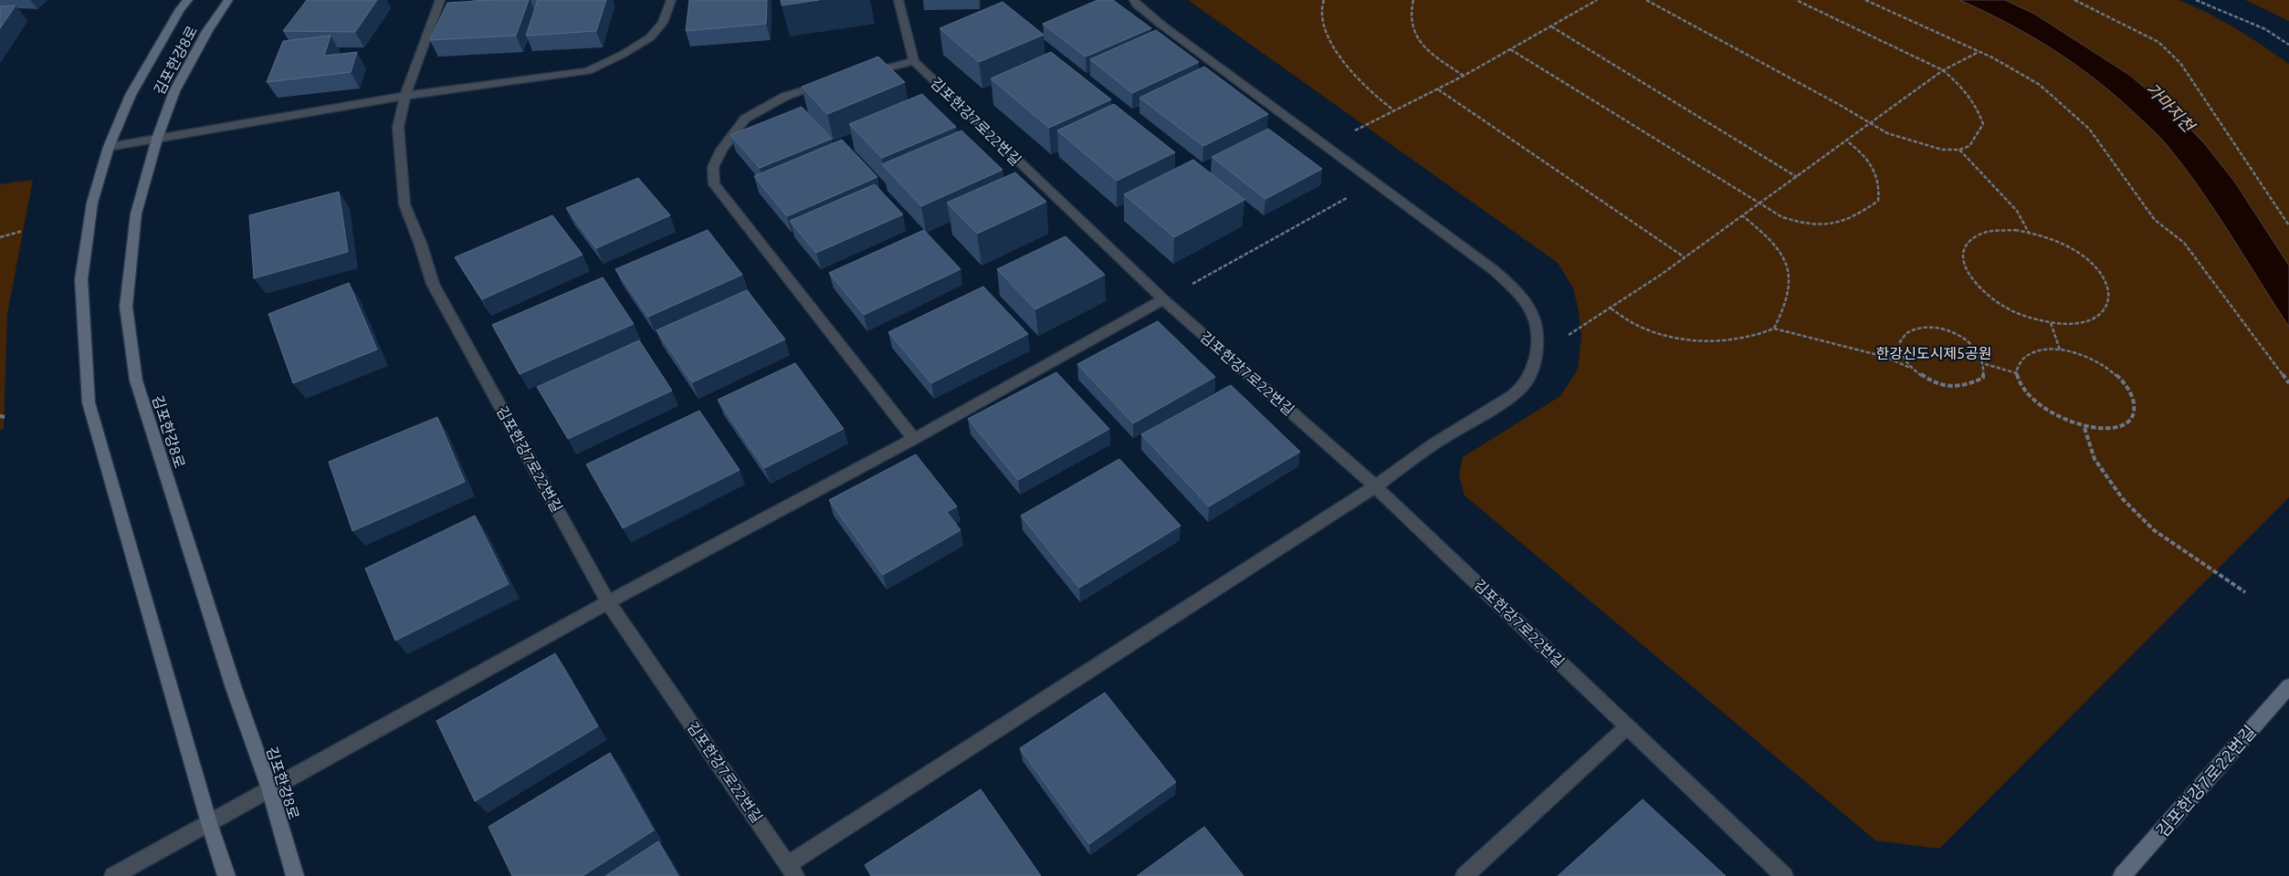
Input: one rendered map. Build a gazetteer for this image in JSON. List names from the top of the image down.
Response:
{
  "streets": {
    "street": ["김포한강8로", "김포한강7로22번길"]
  },
  "water": ["가마지천"],
  "parks": ["한강신도시제5공원"]
}
